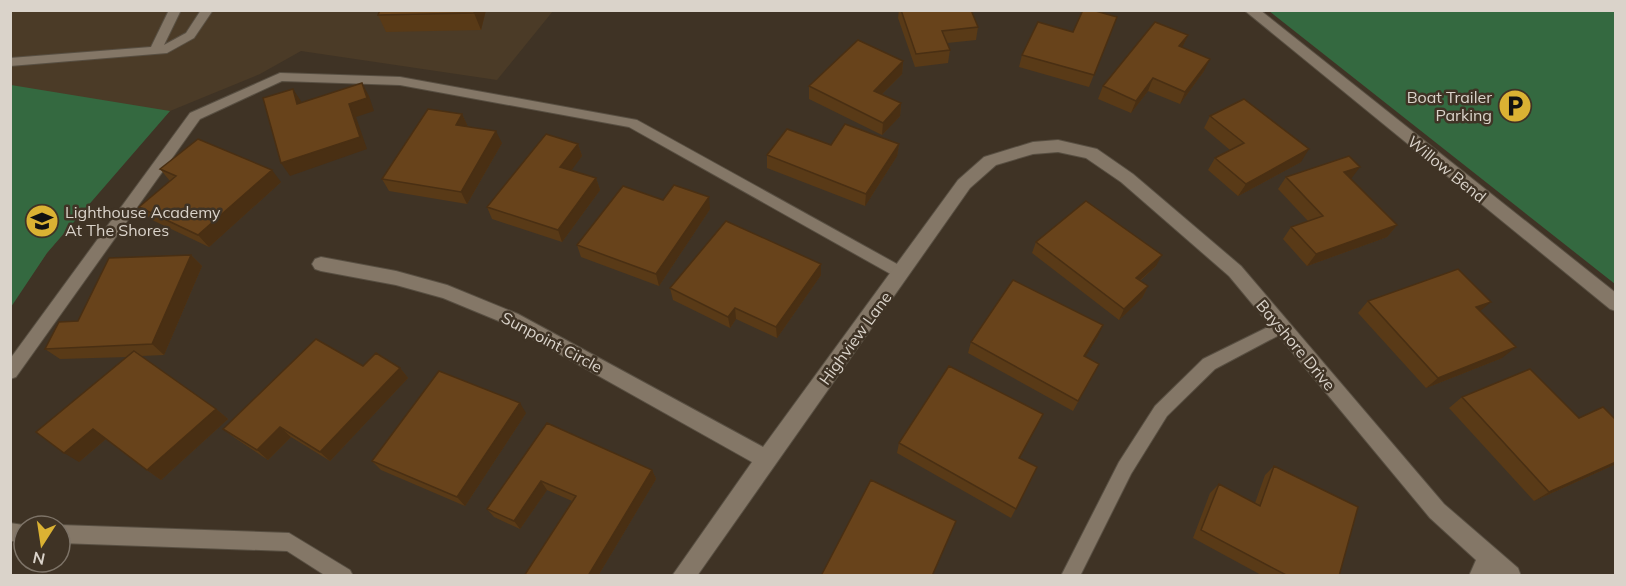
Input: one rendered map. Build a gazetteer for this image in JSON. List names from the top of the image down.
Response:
{
  "streets": {
    "street": [
      "Willow Bend",
      "Highview Lane",
      "Sunpoint Circle",
      "Bayshore Drive"
    ]
  },
  "crossings": [
    ["Highview Lane", "Sunpoint Circle"],
    ["Highview Lane", "Bayshore Drive"]
  ],
  "places": {
    "parking": ["Boat Trailer Parking"],
    "school or university": ["Lighthouse Academy At The Shores"]
  },
  "north": "bottom"
}
